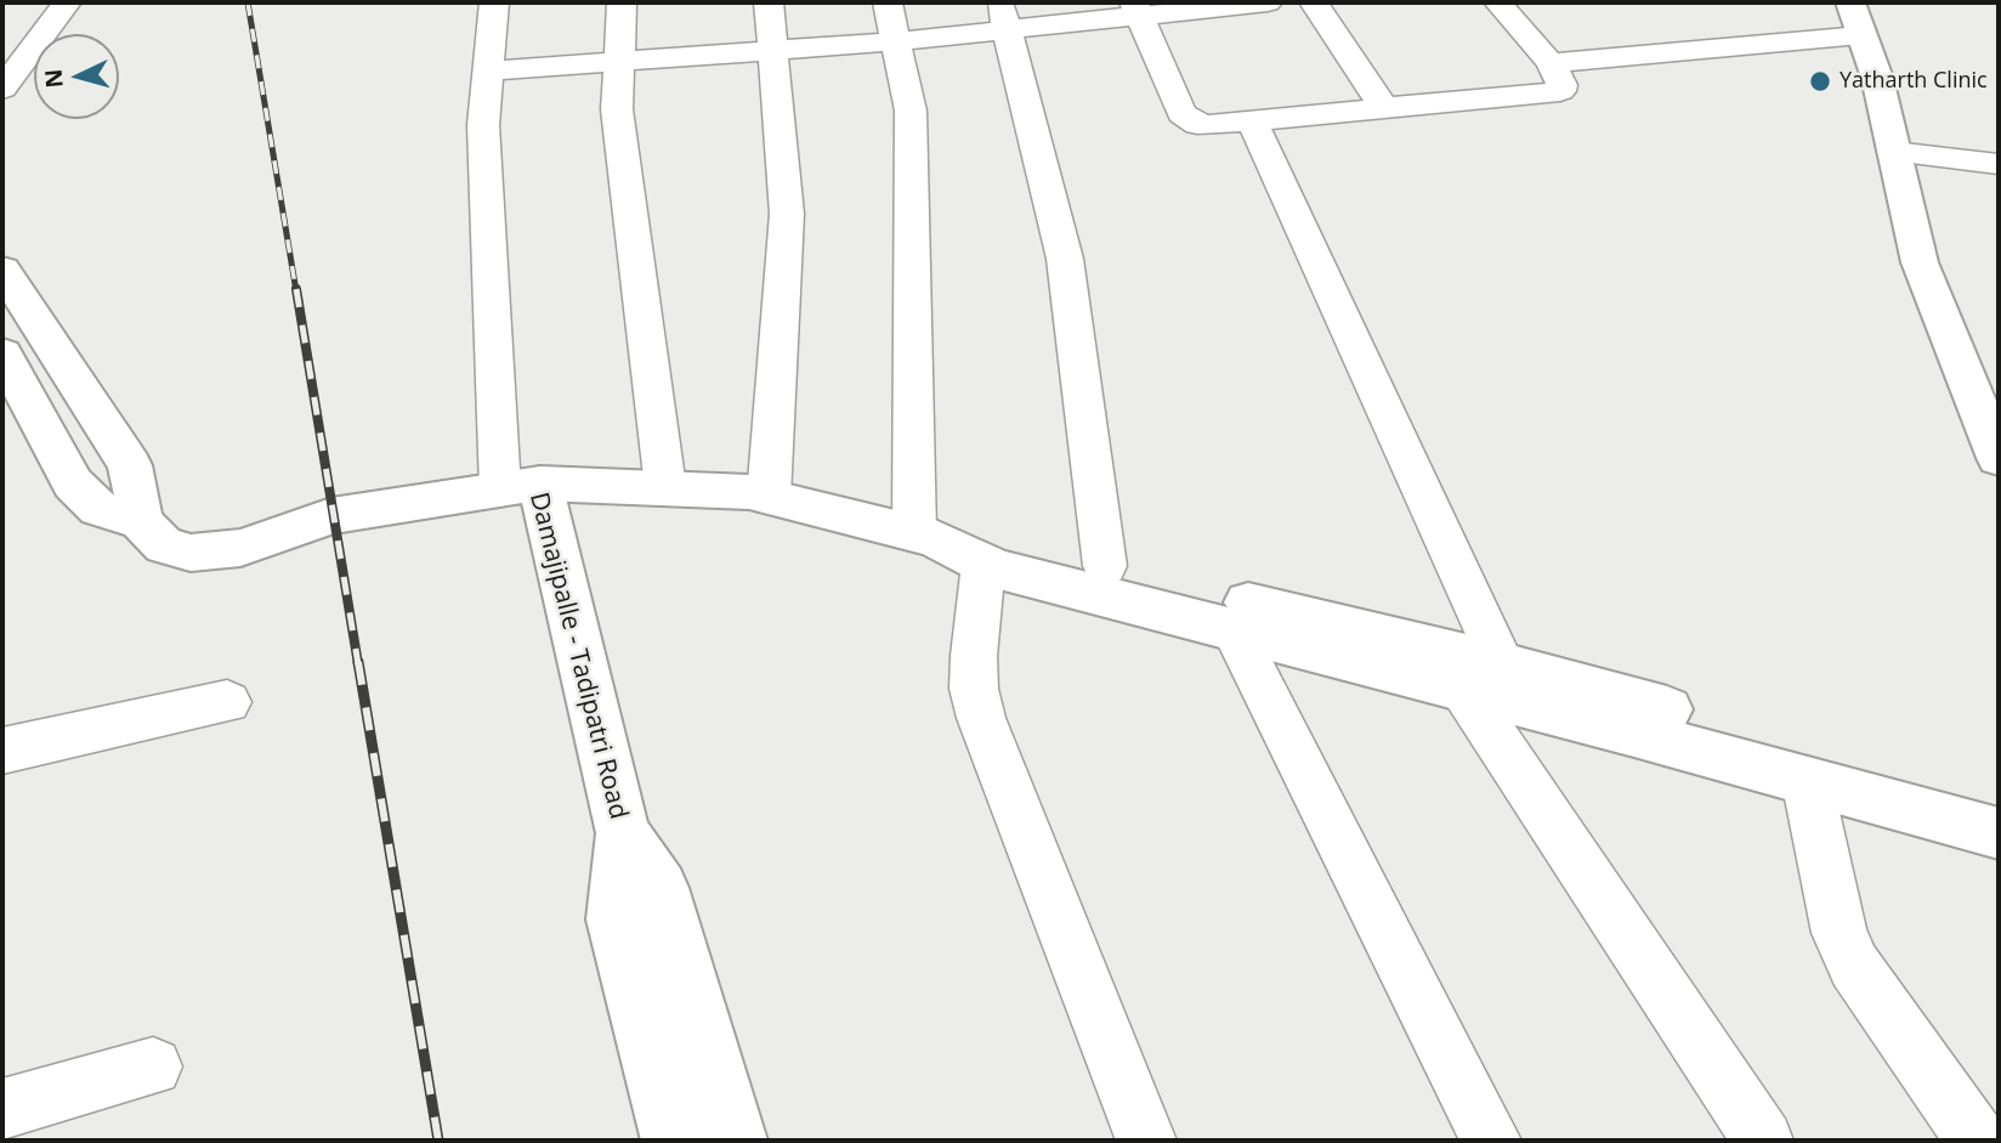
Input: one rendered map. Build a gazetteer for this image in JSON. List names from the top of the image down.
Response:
{
  "streets": {
    "main road": ["Damajipalle - Tadipatri Road"]
  },
  "places": ["Yatharth Clinic"],
  "north": "left"
}
